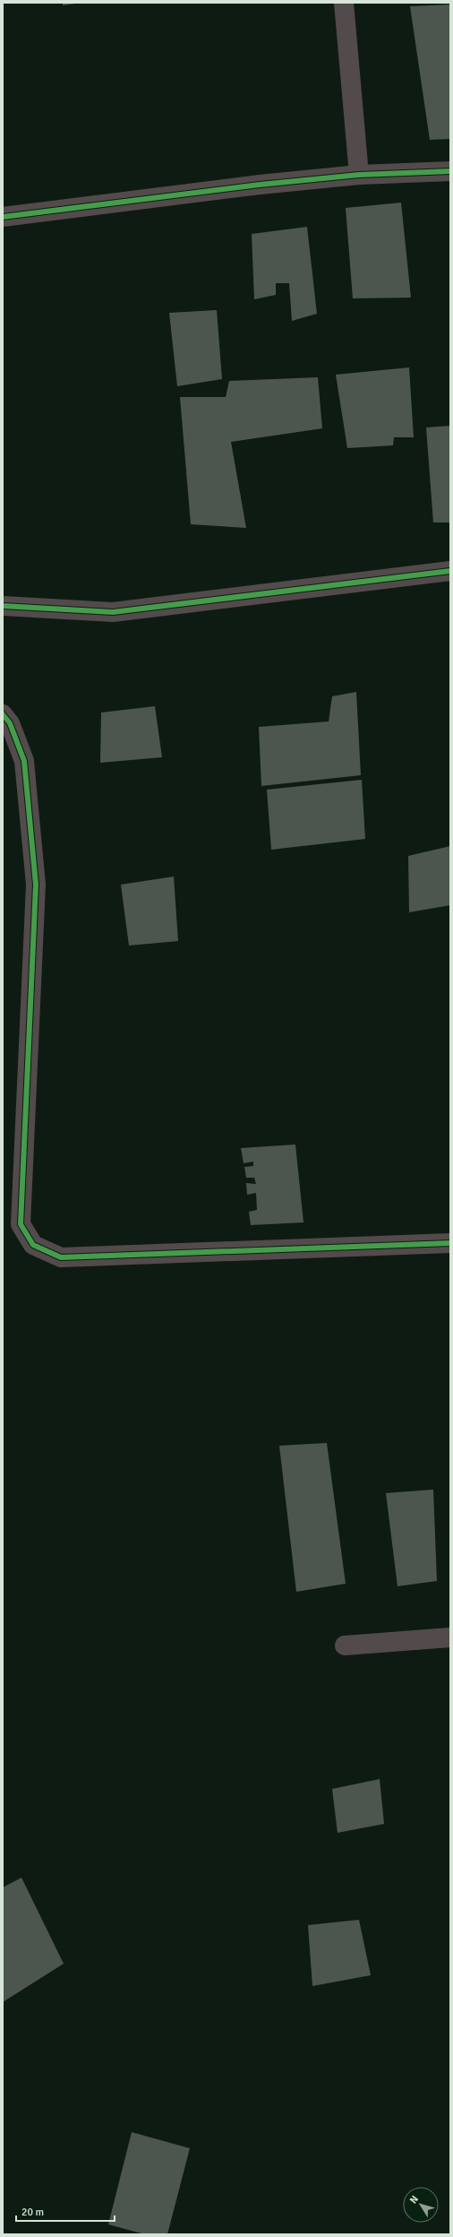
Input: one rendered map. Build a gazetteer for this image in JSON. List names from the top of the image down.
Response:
{
  "scale_bar": "20 m",
  "north": "top left"
}
